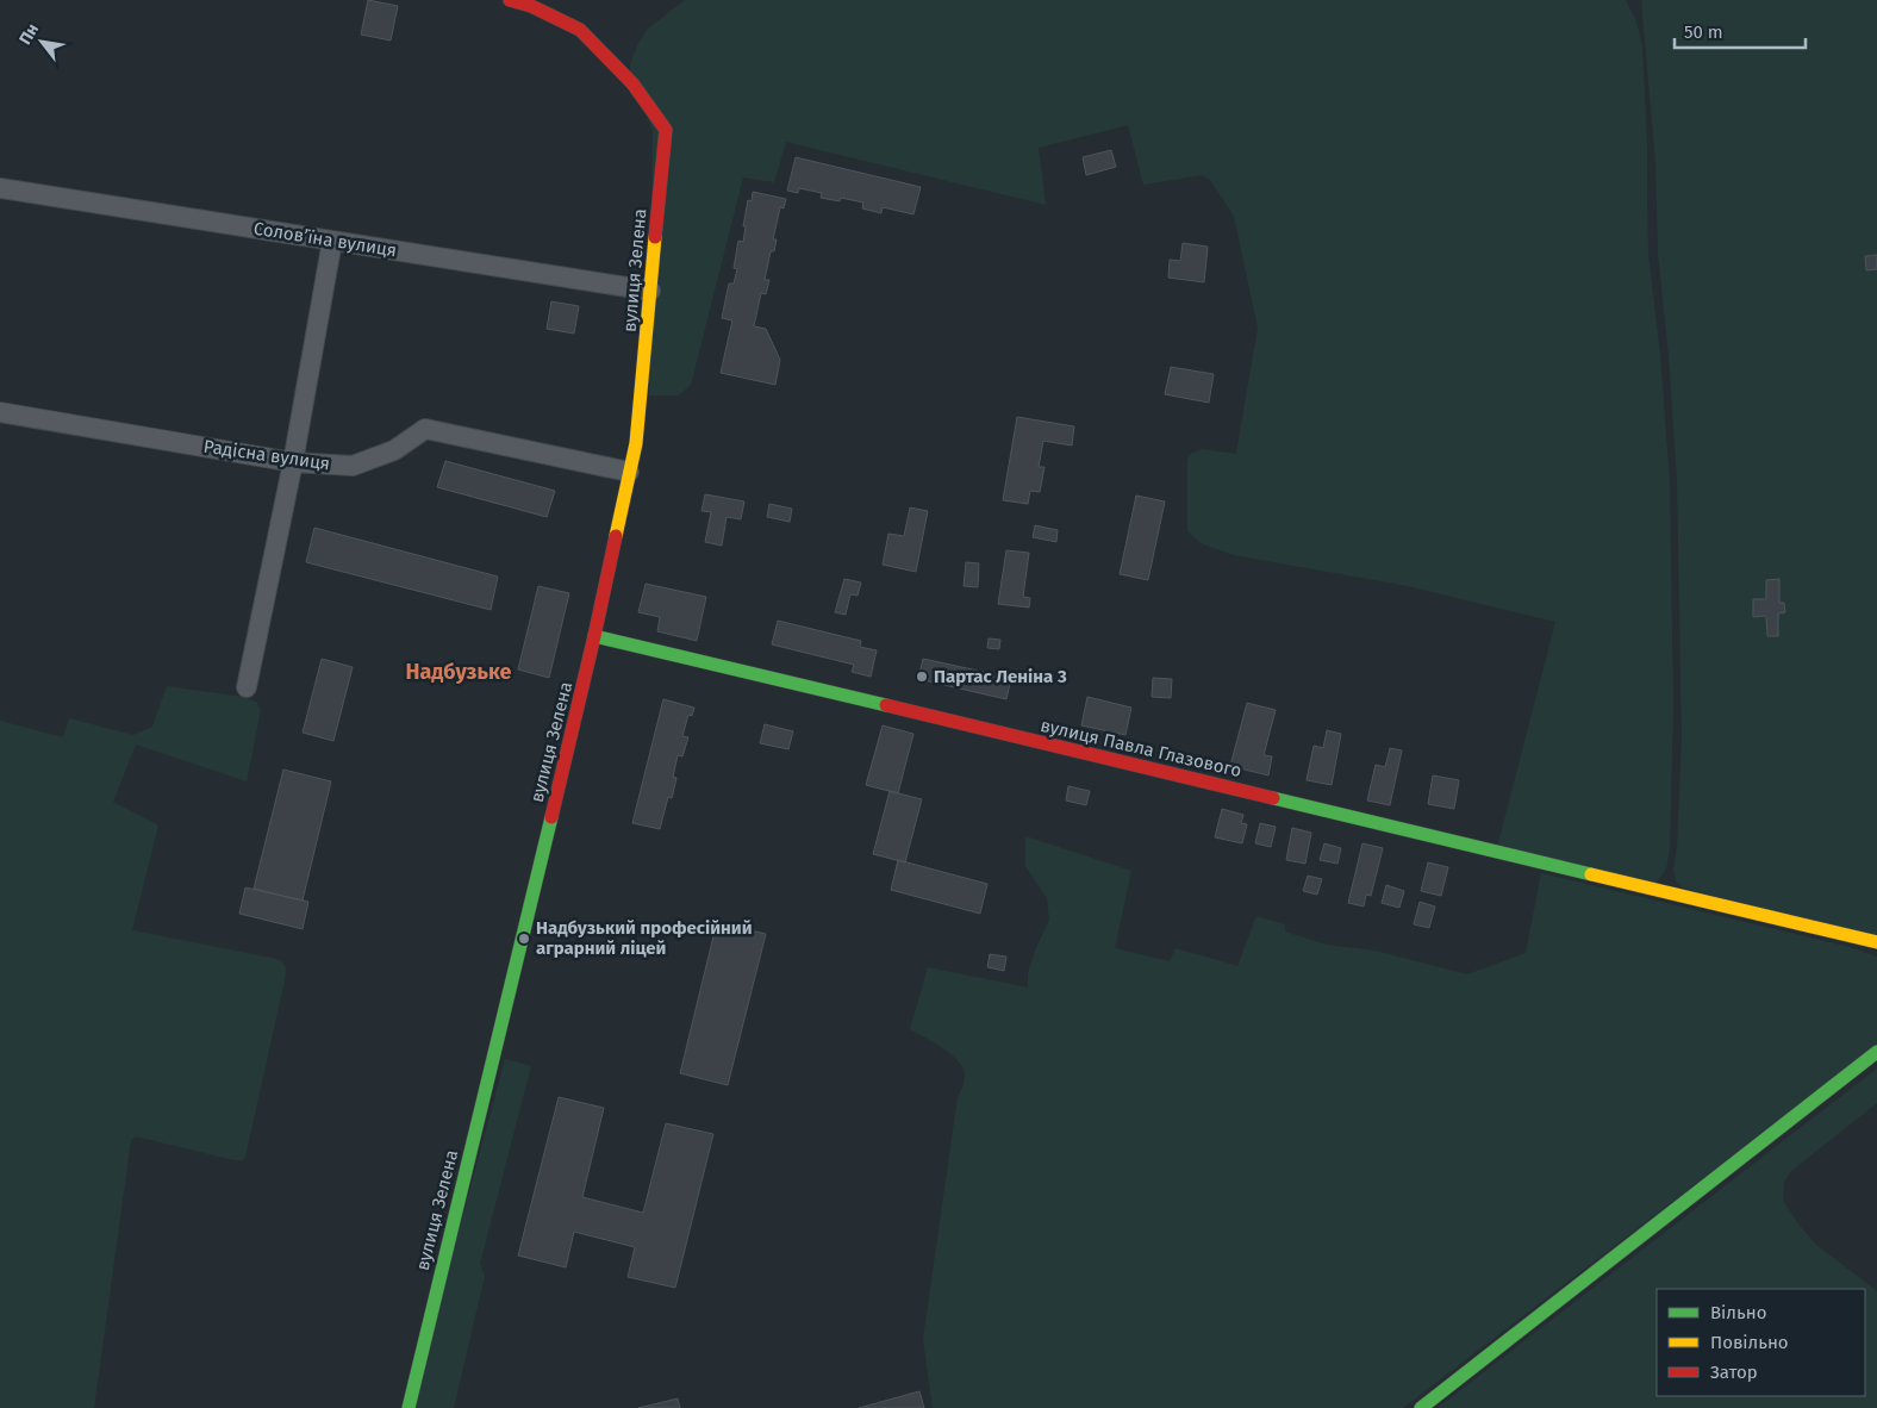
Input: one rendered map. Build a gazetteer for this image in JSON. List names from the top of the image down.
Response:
{
  "streets": {
    "street": [
      "Соловʼїна вулиця",
      "вулиця Зелена",
      "Радісна вулиця",
      "вулиця Павла Глазового"
    ]
  },
  "crossings": [
    ["Соловʼїна вулиця", "вулиця Зелена"],
    ["вулиця Зелена", "Радісна вулиця"],
    ["вулиця Зелена", "вулиця Павла Глазового"]
  ],
  "districts": ["Надбузьке"],
  "places": ["Партас Леніна 3", "Надбузький професійний аграрний ліцей"],
  "legend": ["Вільно", "Повільно", "Затор"],
  "scale_bar": "50 m",
  "north": "top left"
}
